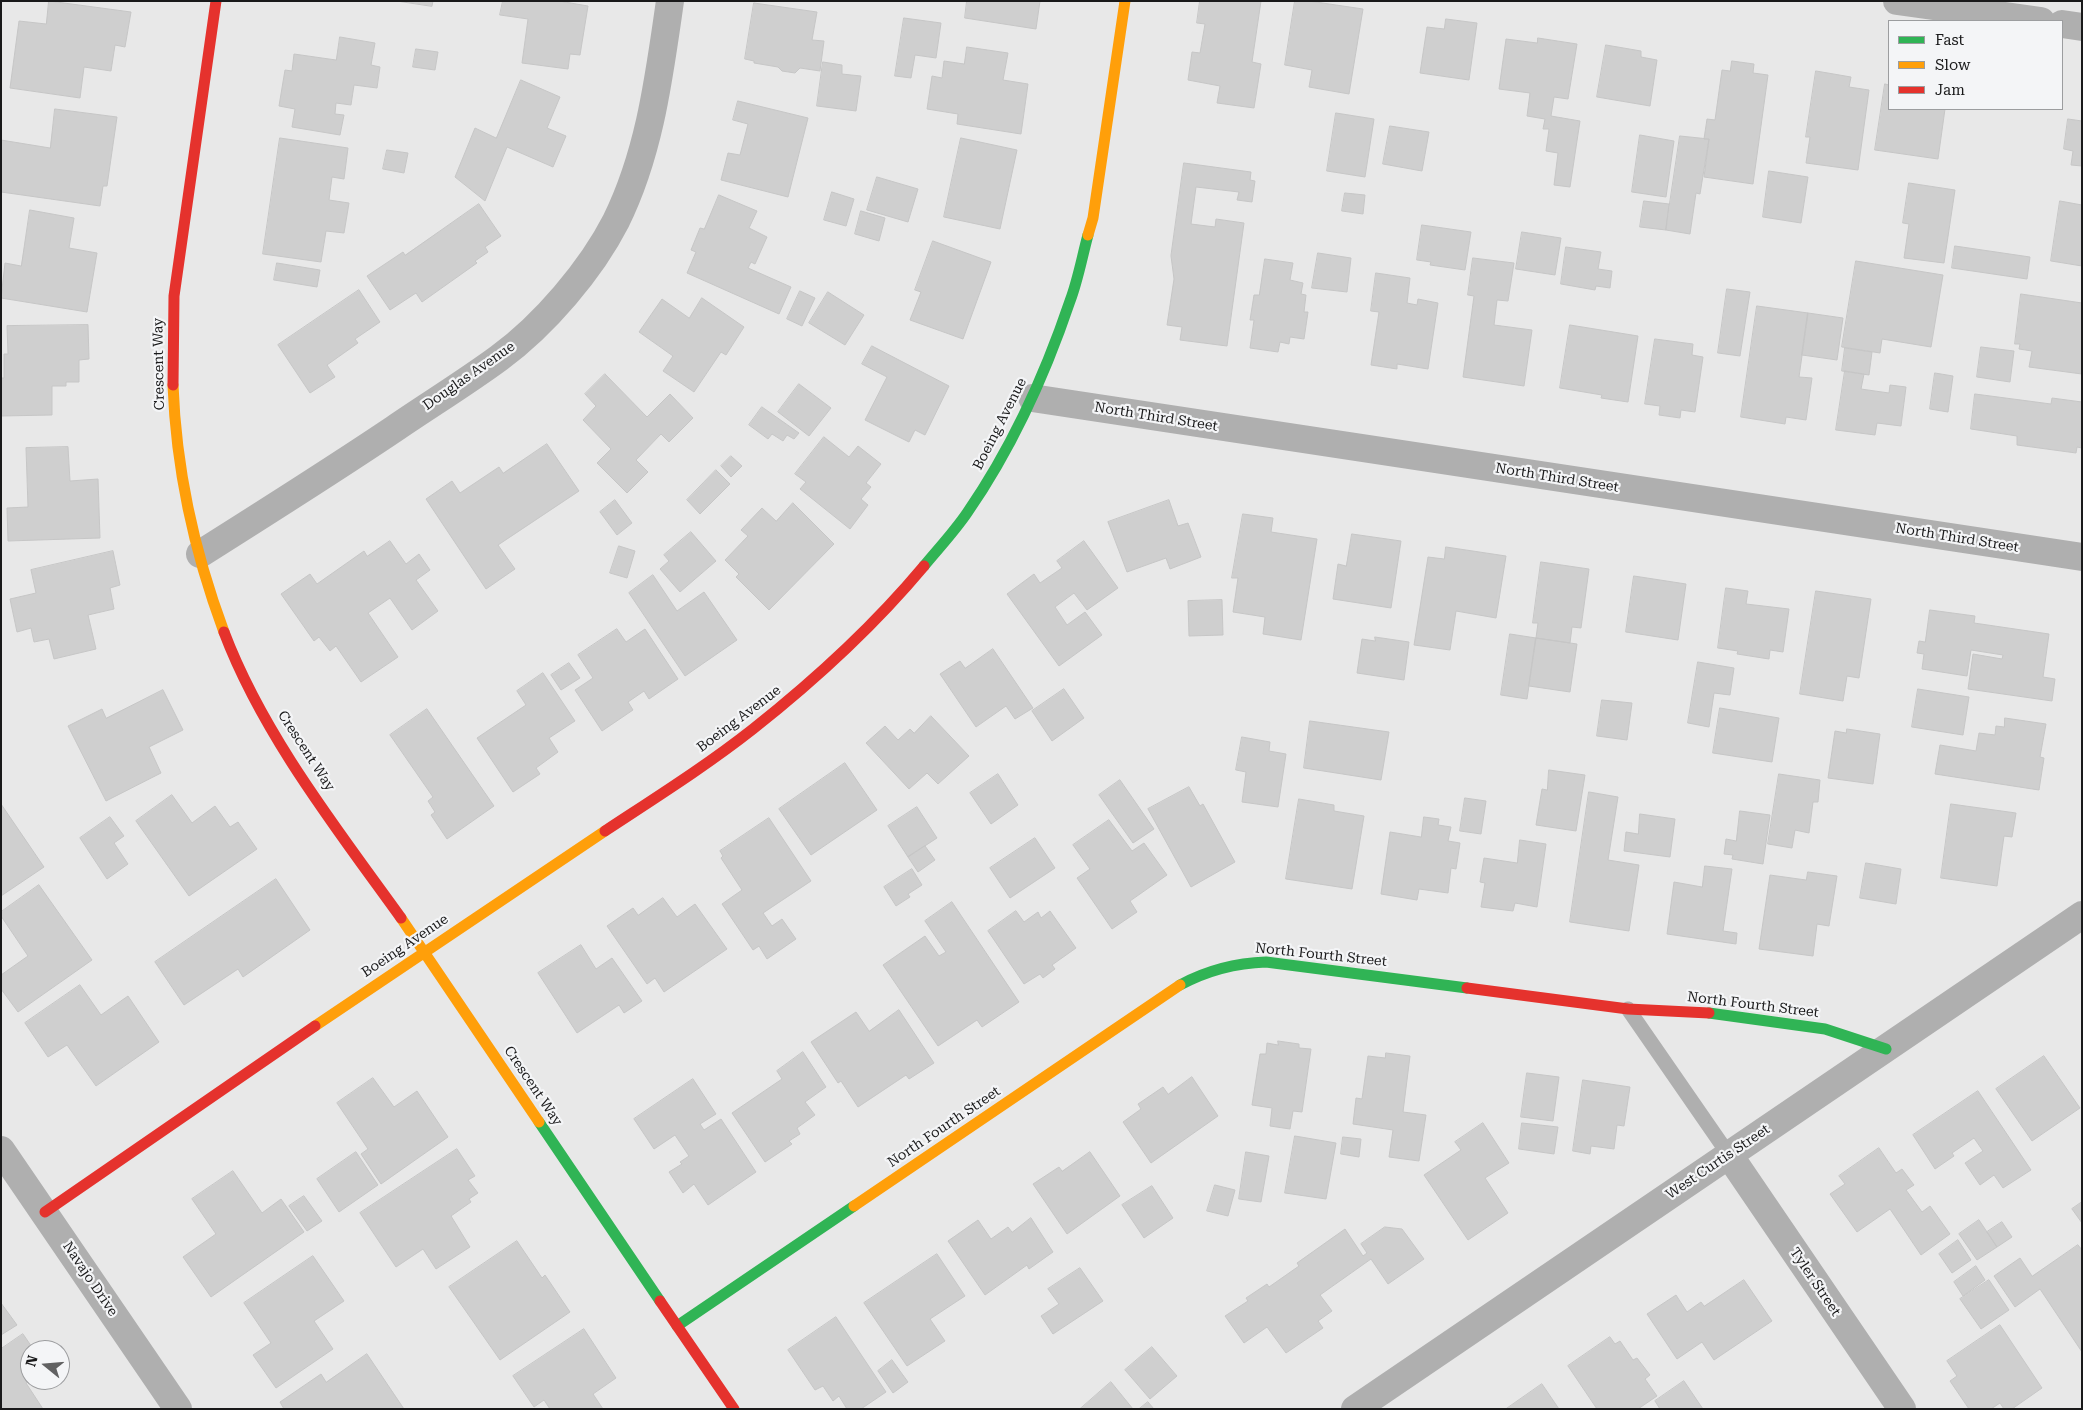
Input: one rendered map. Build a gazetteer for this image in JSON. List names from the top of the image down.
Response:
{
  "streets": {
    "street": [
      "Crescent Way",
      "Douglas Avenue",
      "North Third Street",
      "Boeing Avenue",
      "North Fourth Street",
      "West Curtis Street",
      "Navajo Drive",
      "Tyler Street"
    ]
  },
  "crossings": [
    ["Crescent Way", "Douglas Avenue"],
    ["Crescent Way", "Boeing Avenue"],
    ["Crescent Way", "North Fourth Street"],
    ["North Third Street", "Boeing Avenue"],
    ["Boeing Avenue", "Navajo Drive"],
    ["North Fourth Street", "West Curtis Street"],
    ["West Curtis Street", "Tyler Street"]
  ],
  "legend": ["Fast", "Slow", "Jam"],
  "north": "left"
}
